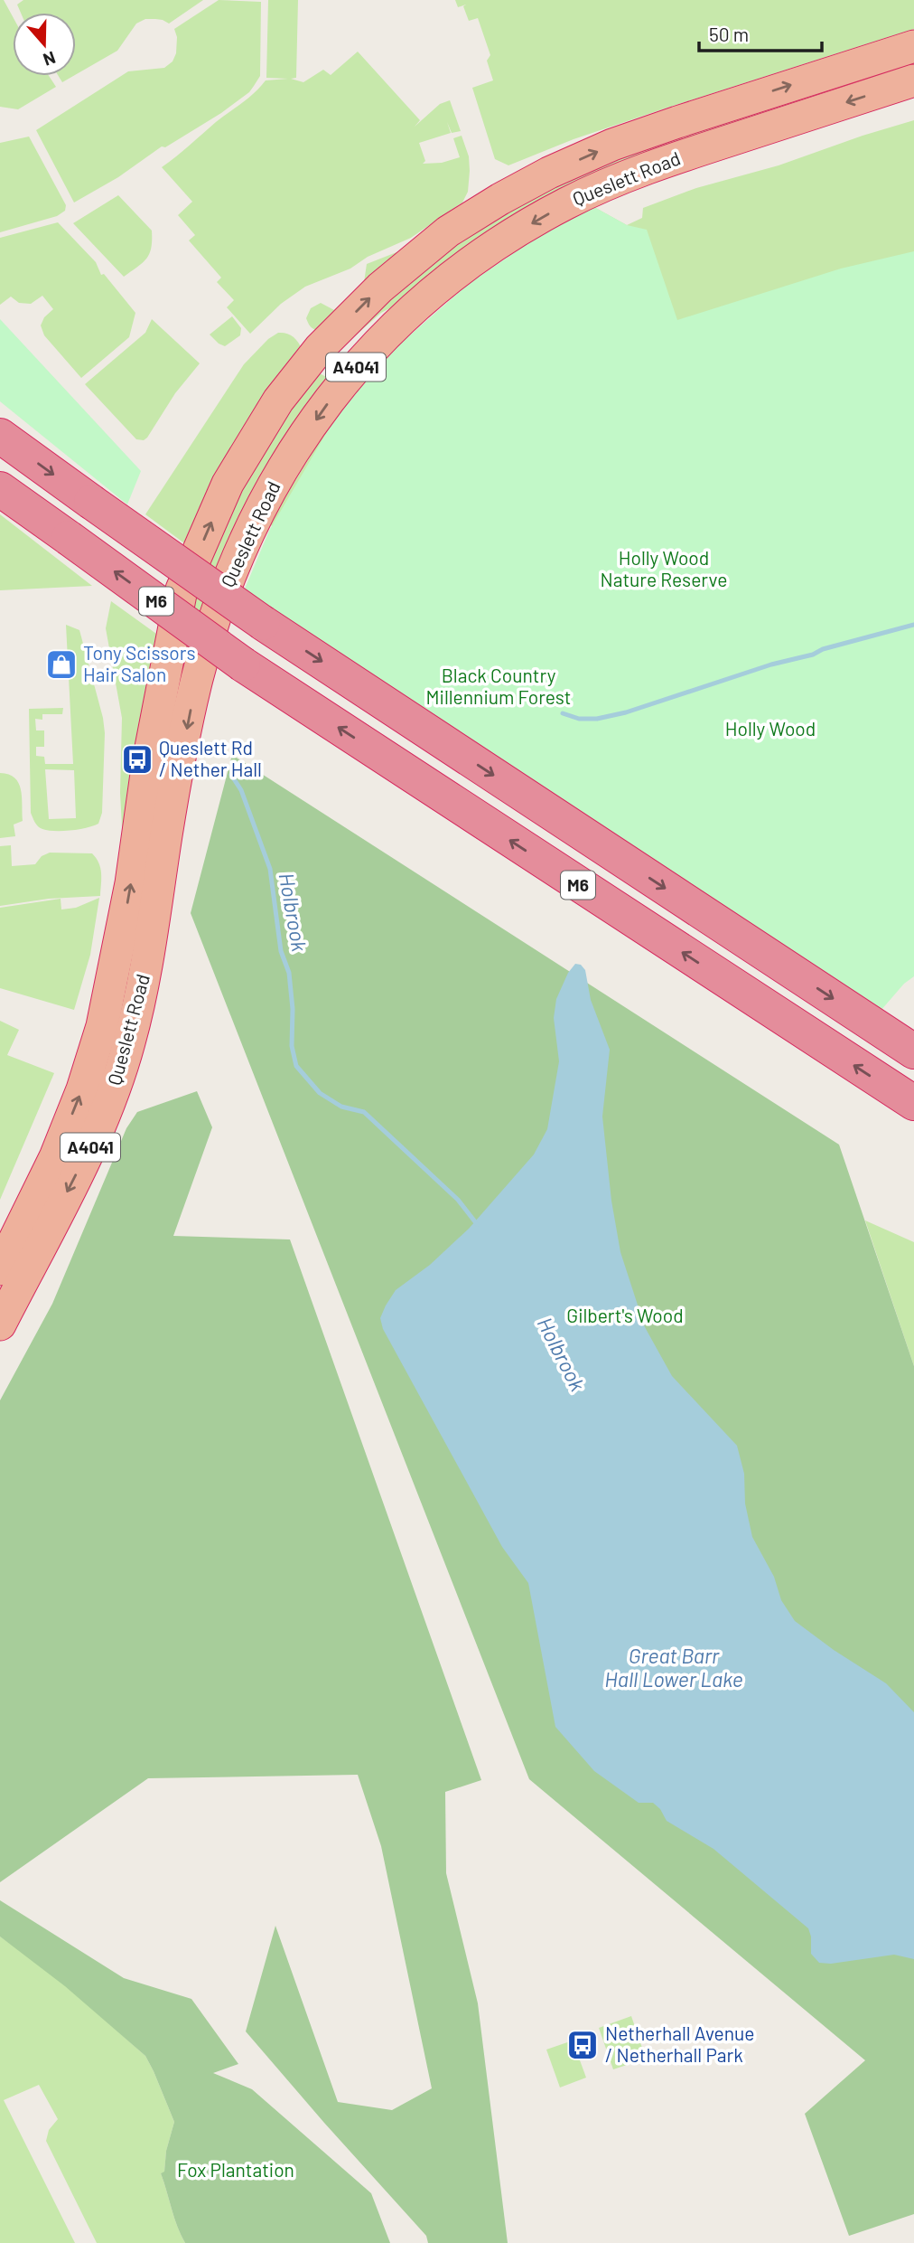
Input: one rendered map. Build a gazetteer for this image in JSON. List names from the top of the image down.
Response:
{
  "streets": {
    "highway": ["Queslett Road", "A4041", "M6"]
  },
  "water": ["Holbrook", "Great Barr Hall Lower Lake"],
  "parks": [
    "Holly Wood Nature Reserve",
    "Black Country Millennium Forest",
    "Holly Wood",
    "Gilbert's Wood",
    "Fox Plantation"
  ],
  "places": {
    "shop": ["Tony Scissors Hair Salon"],
    "bus stop": ["Queslett Rd / Nether Hall", "Netherhall Avenue / Netherhall Park"]
  },
  "scale_bar": "50 m",
  "north": "bottom"
}
